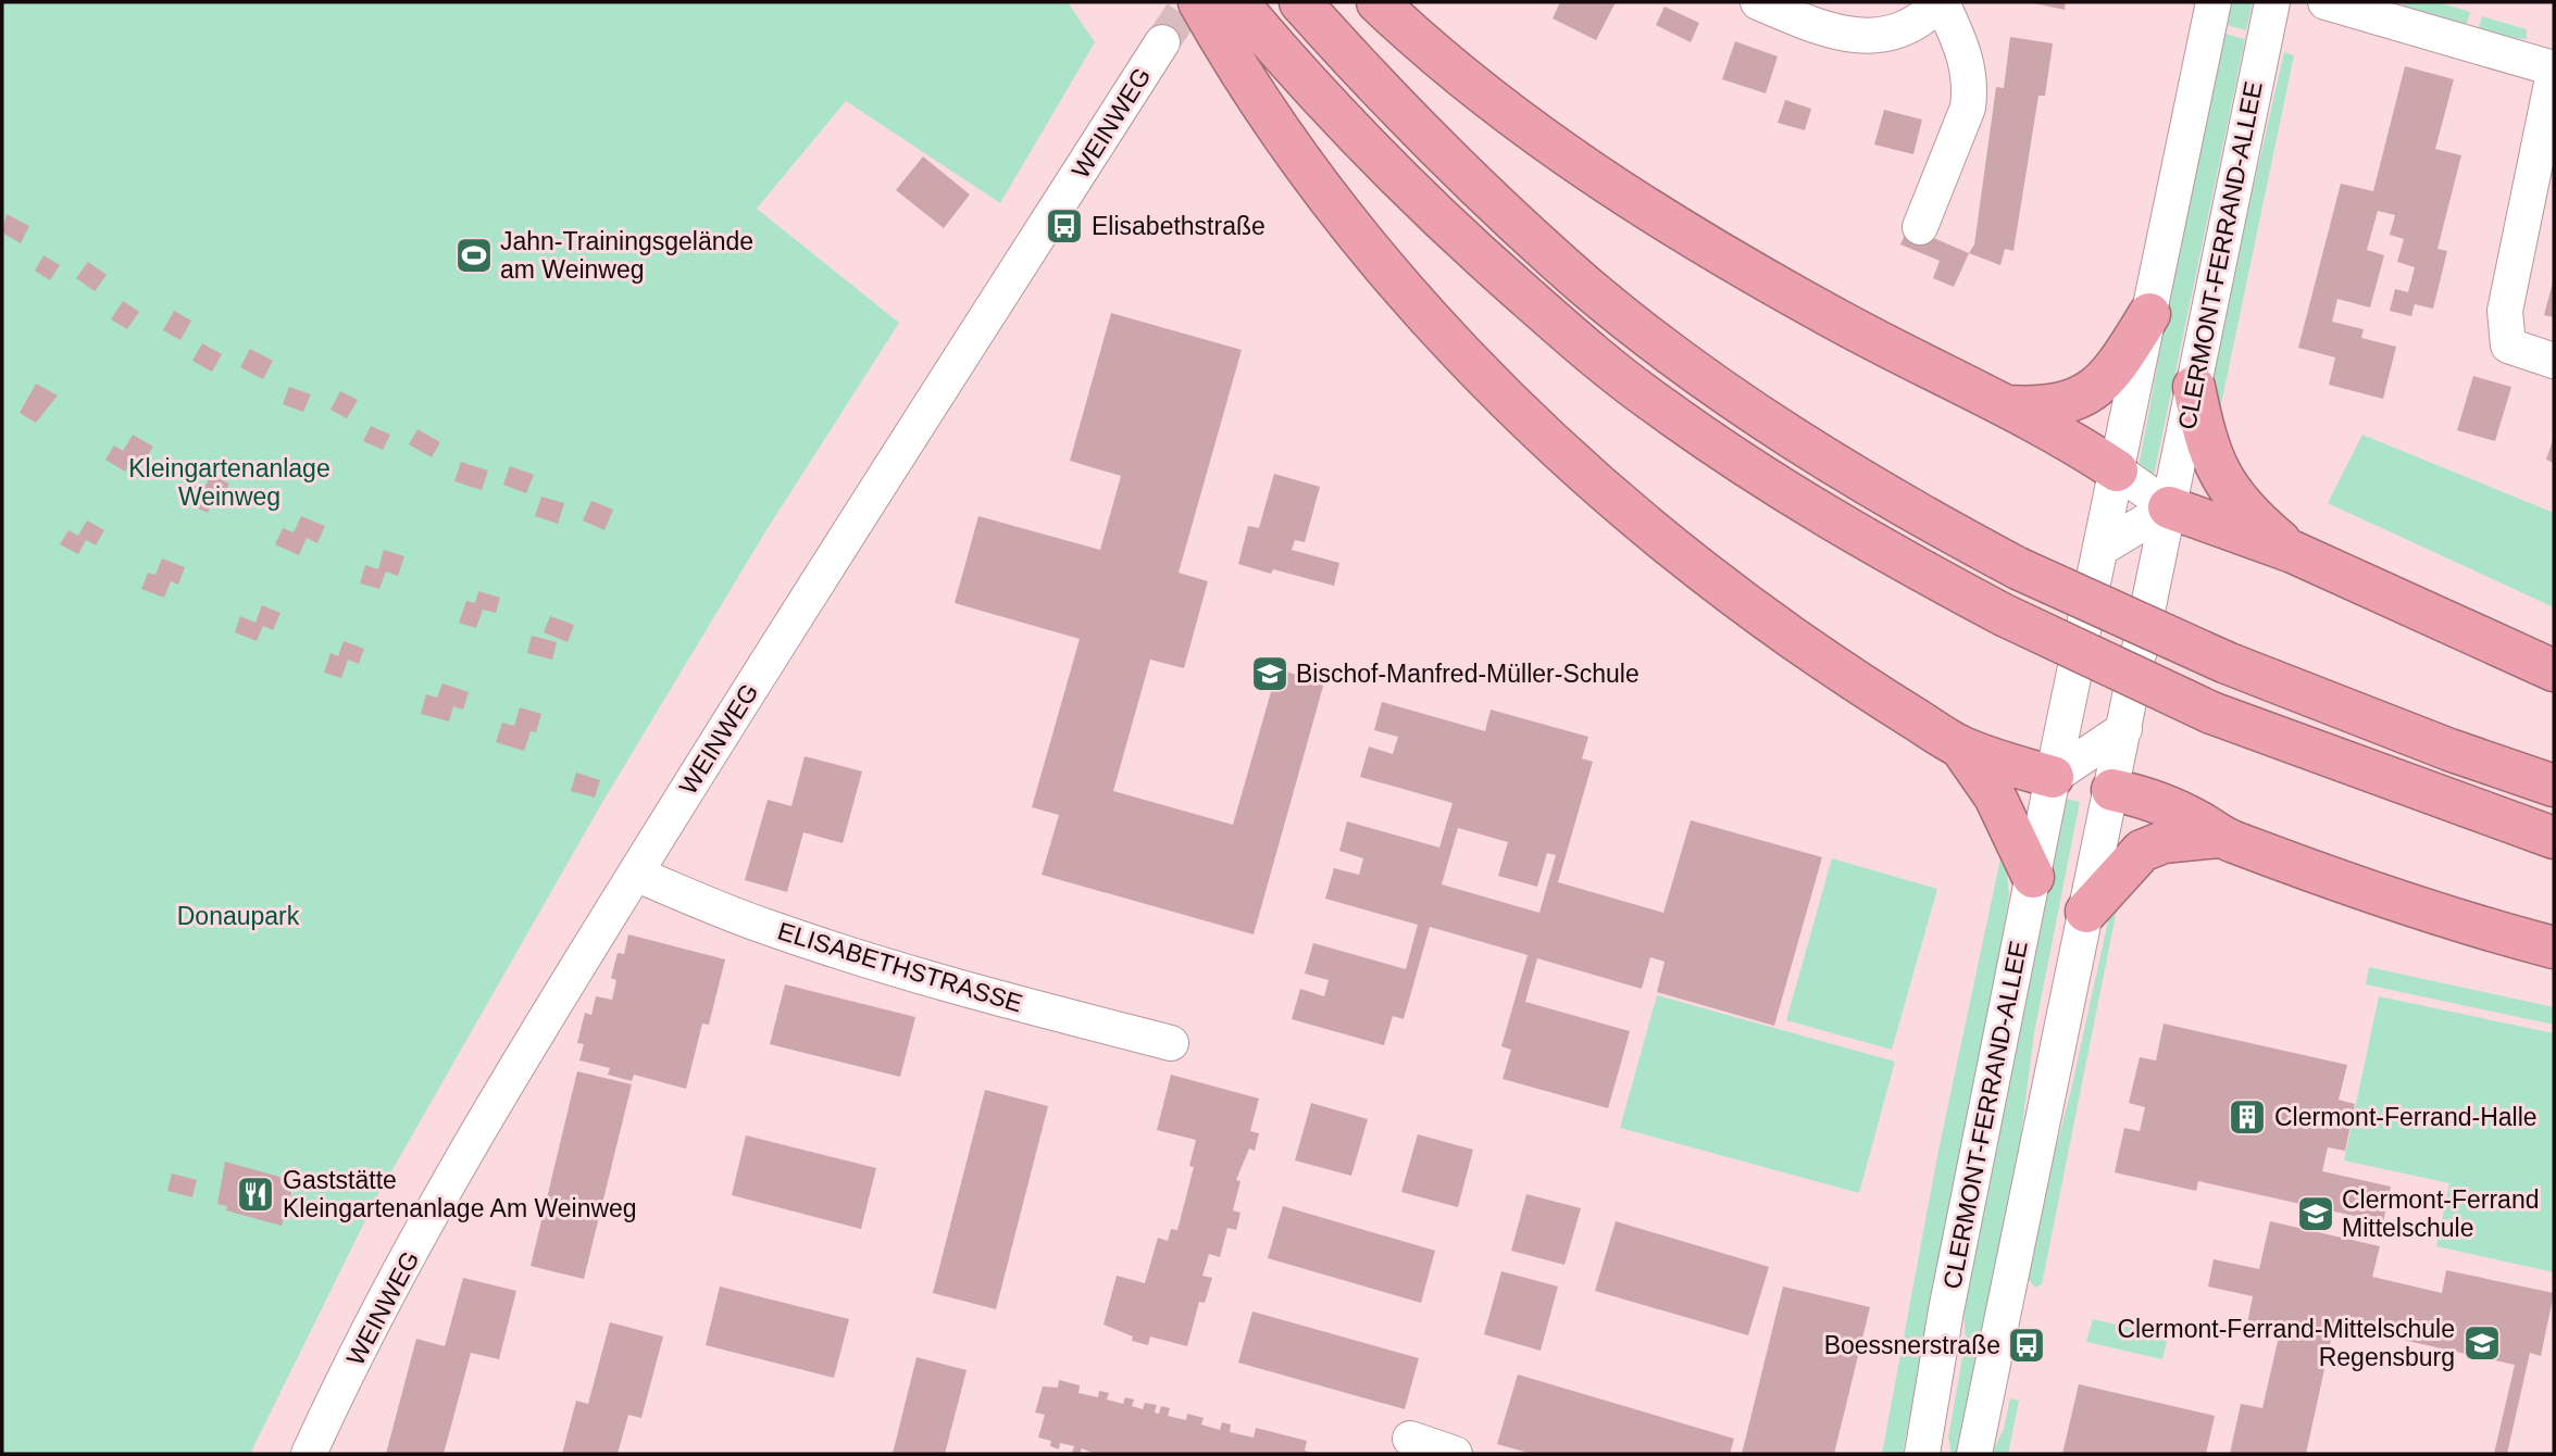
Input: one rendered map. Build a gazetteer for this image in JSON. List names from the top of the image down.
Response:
{
  "streets": {
    "street": ["WEINWEG", "CLERMONT-FERRAND-ALLEE", "ELISABETHSTRASSE"]
  },
  "crossings": [
    ["WEINWEG", "ELISABETHSTRASSE"]
  ],
  "parks": ["Kleingartenanlage Weinweg", "Donaupark"],
  "places": {
    "bus stop": ["Elisabethstraße", "Boessnerstraße"],
    "sports": ["Jahn-Trainingsgelände am Weinweg"],
    "school or university": ["Bischof-Manfred-Müller-Schule", "Clermont-Ferrand Mittelschule", "Clermont-Ferrand-Mittelschule Regensburg"],
    "building": ["Clermont-Ferrand-Halle"],
    "restaurant": ["Gaststätte Kleingartenanlage Am Weinweg"]
  }
}
